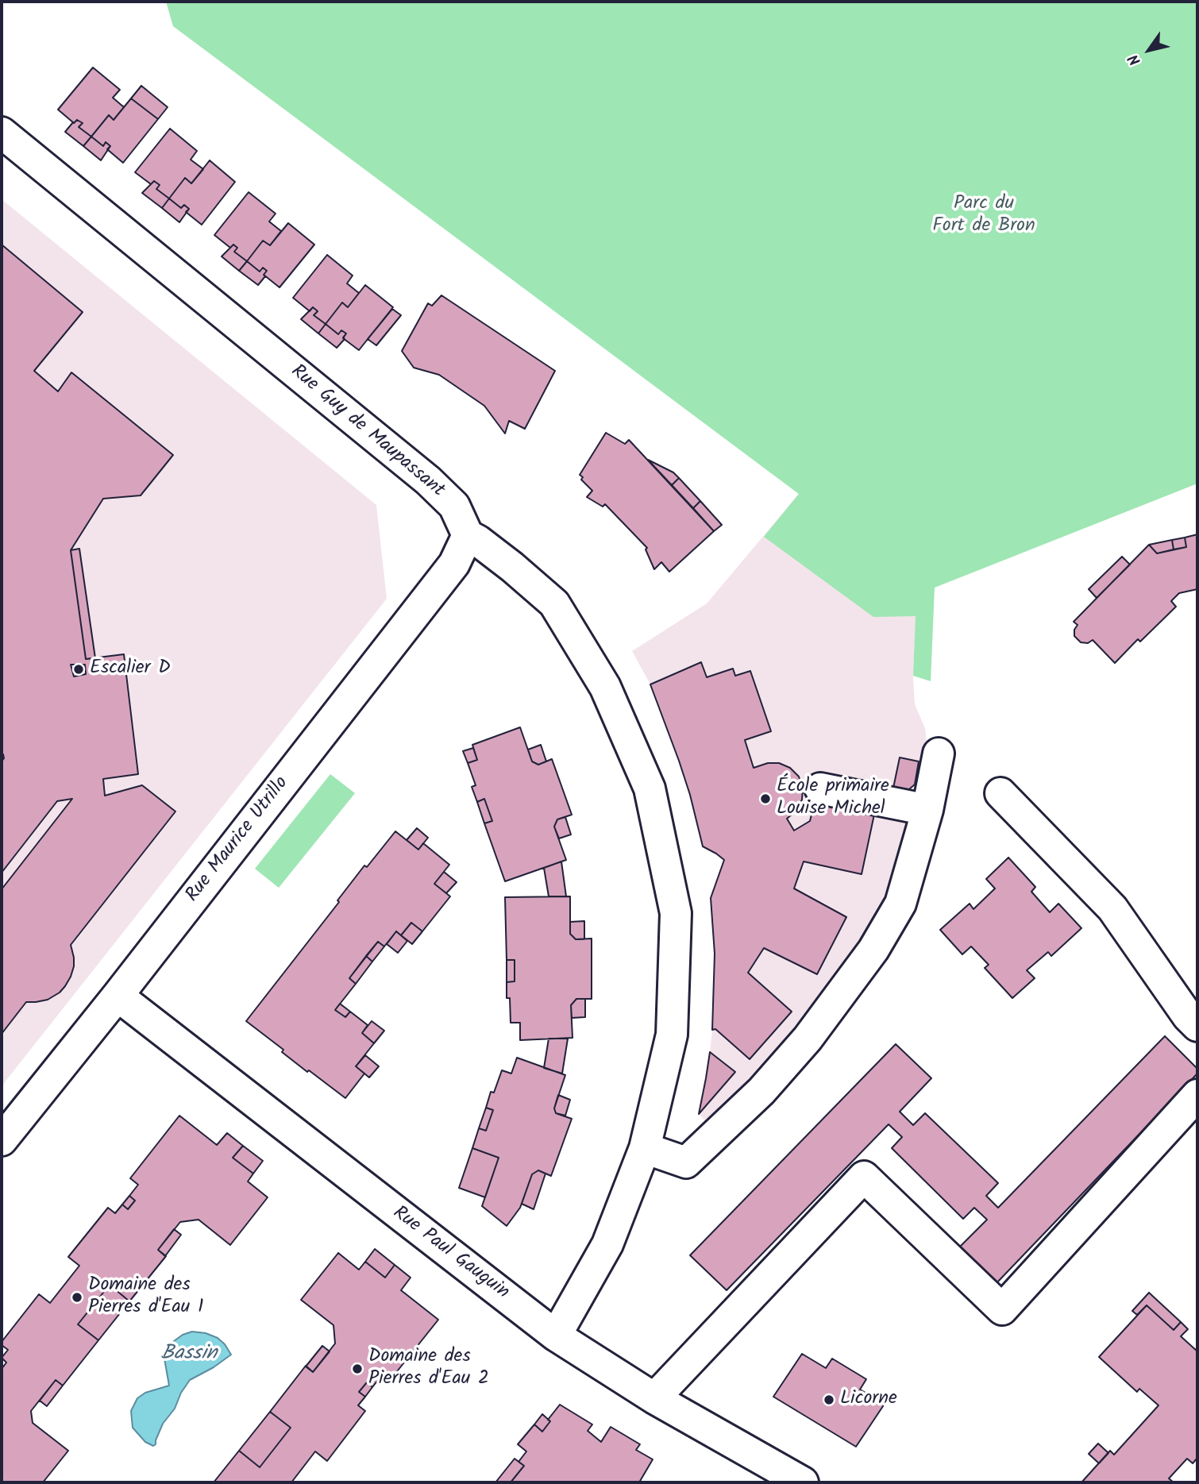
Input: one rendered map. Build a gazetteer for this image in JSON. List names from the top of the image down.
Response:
{
  "streets": {
    "street": ["Rue Guy de Maupassant", "Rue Maurice Utrillo", "Rue Paul Gauguin"]
  },
  "crossings": [
    ["Rue Guy de Maupassant", "Rue Maurice Utrillo"],
    ["Rue Maurice Utrillo", "Rue Paul Gauguin"]
  ],
  "water": ["Bassin"],
  "parks": ["Parc du Fort de Bron"],
  "places": [
    "Escalier D",
    "École primaire Louise Michel",
    "Domaine des Pierres d'Eau 1",
    "Domaine des Pierres d'Eau 2",
    "Licorne"
  ],
  "north": "bottom left"
}
